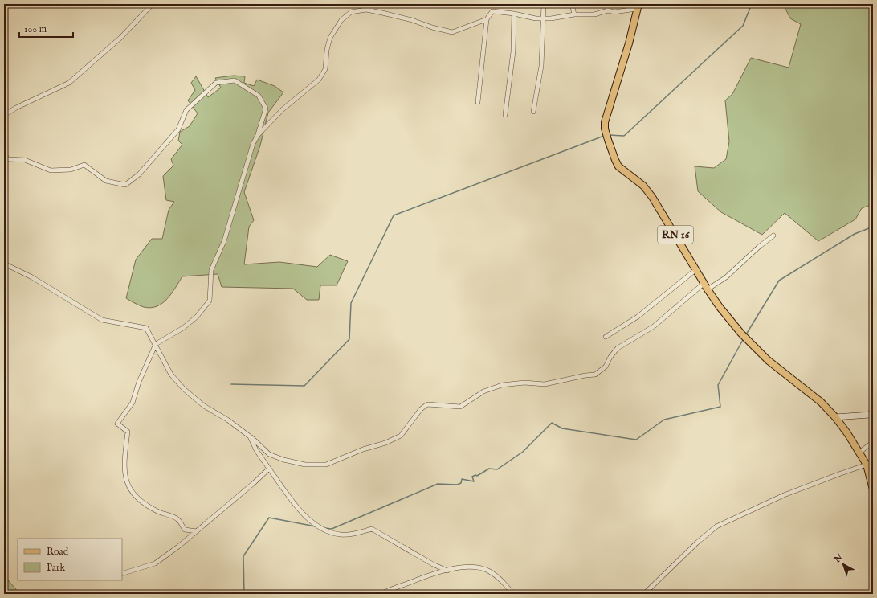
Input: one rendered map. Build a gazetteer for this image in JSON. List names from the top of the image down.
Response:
{
  "streets": {
    "main road": ["RN 16"]
  },
  "legend": ["Road", "Park"],
  "scale_bar": "100 m",
  "north": "top left"
}
